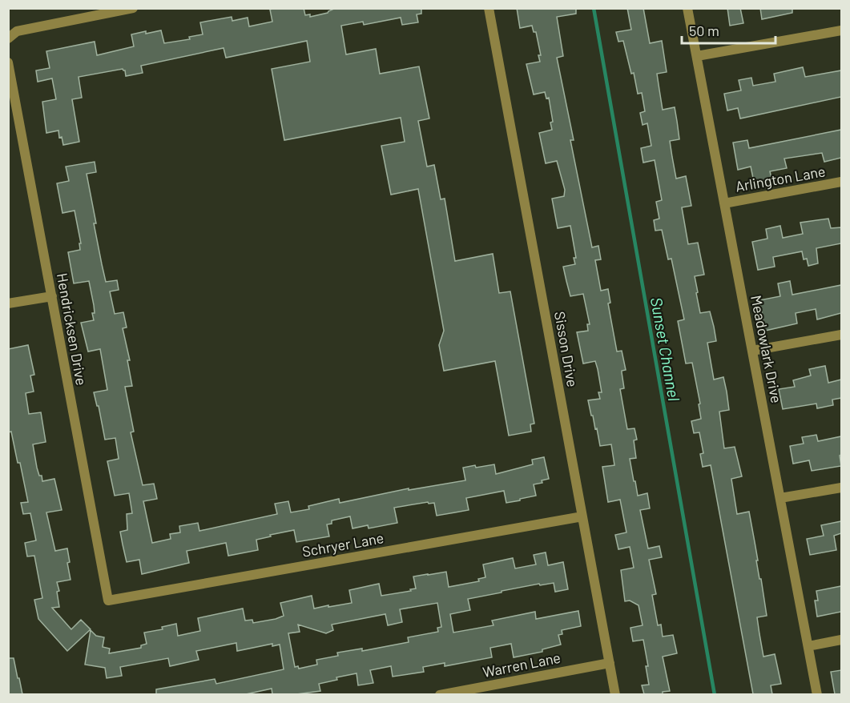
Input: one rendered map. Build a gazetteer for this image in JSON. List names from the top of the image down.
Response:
{
  "streets": {
    "street": [
      "Arlington Lane",
      "Hendricksen Drive",
      "Sisson Drive",
      "Meadowlark Drive",
      "Schryer Lane",
      "Warren Lane"
    ]
  },
  "crossings": [
    ["Arlington Lane", "Meadowlark Drive"],
    ["Hendricksen Drive", "Schryer Lane"],
    ["Sisson Drive", "Schryer Lane"],
    ["Sisson Drive", "Warren Lane"]
  ],
  "water": ["Sunset Channel"],
  "scale_bar": "50 m"
}
